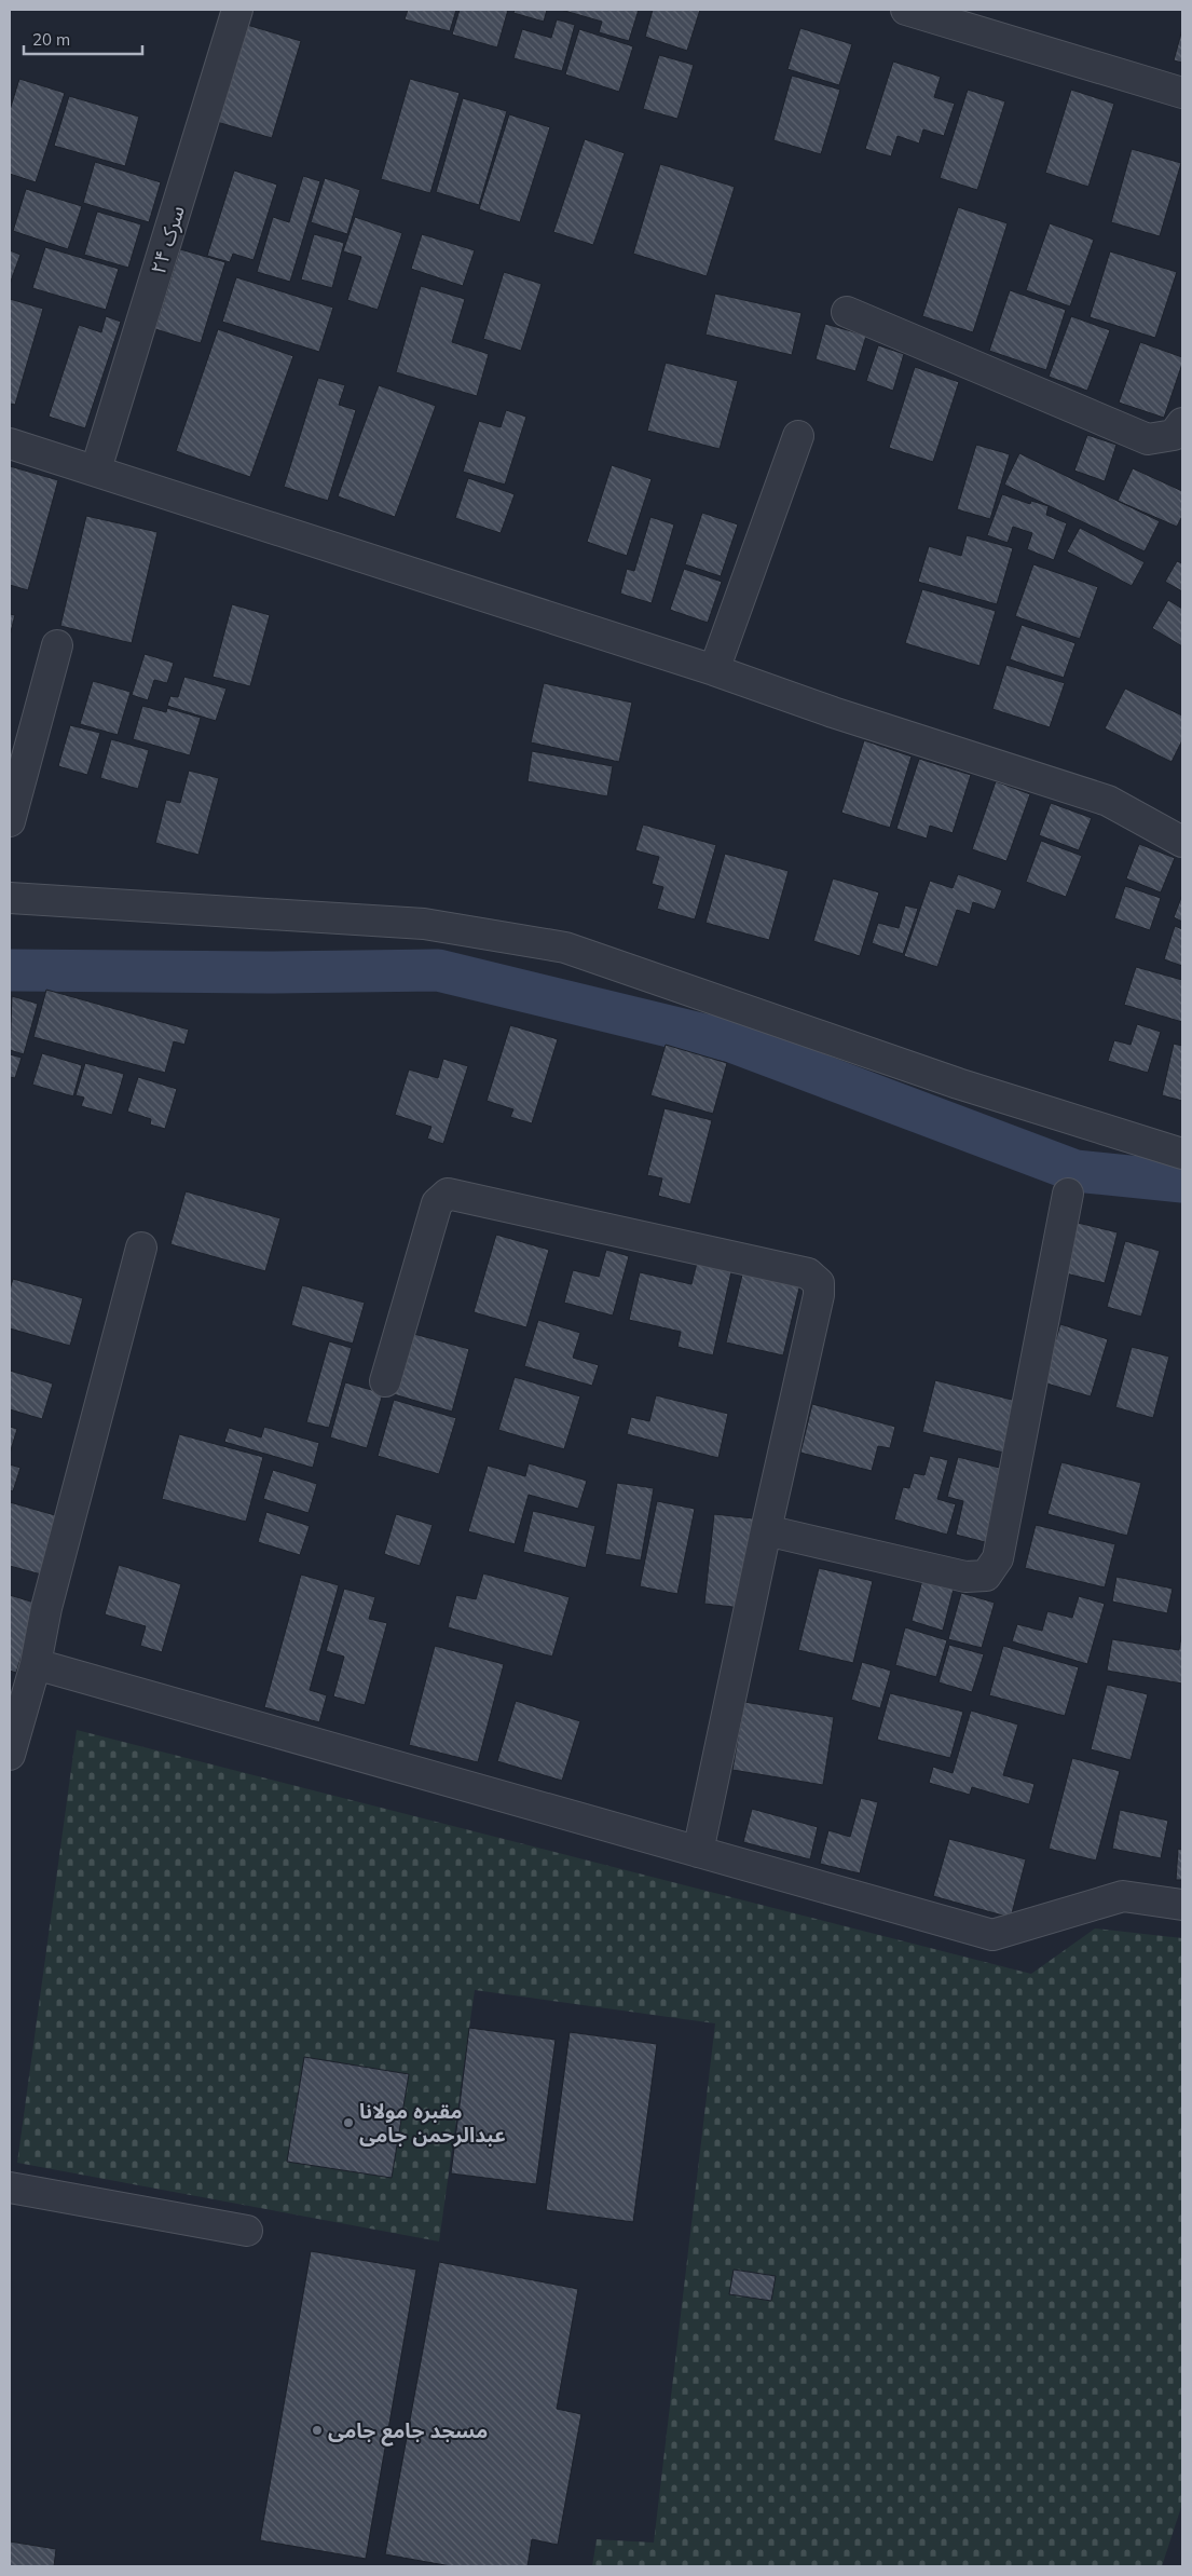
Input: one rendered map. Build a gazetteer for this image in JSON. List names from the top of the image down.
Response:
{
  "streets": {
    "street": ["سرک ۲۴"]
  },
  "places": ["مقبره مولانا عبدالرحمن جامی", "مسجد جامع جامی"],
  "scale_bar": "20 m"
}
